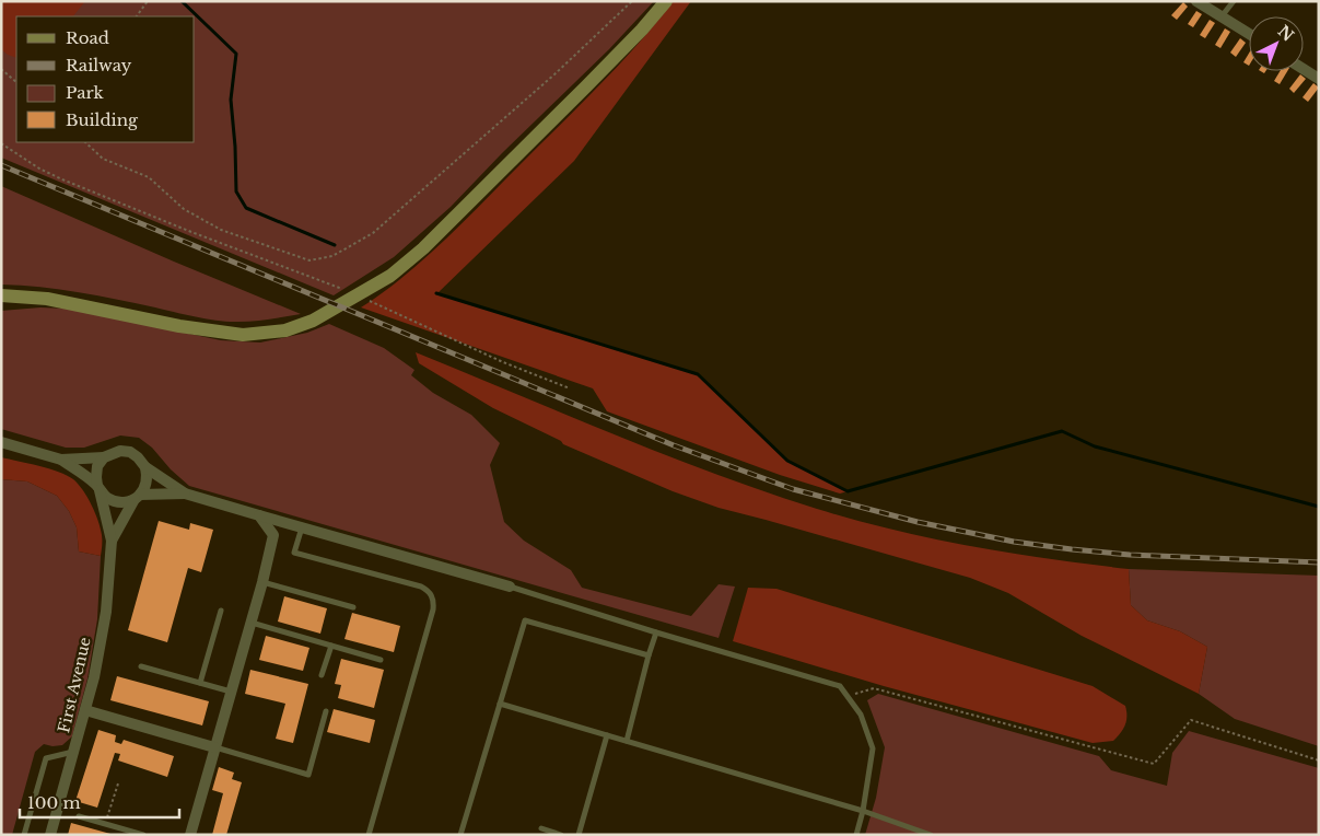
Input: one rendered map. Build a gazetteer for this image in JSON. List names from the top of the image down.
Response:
{
  "streets": {
    "street": ["First Avenue"]
  },
  "legend": [
    "Road",
    "Railway",
    "Park",
    "Building"
  ],
  "scale_bar": "100 m",
  "north": "top right"
}
